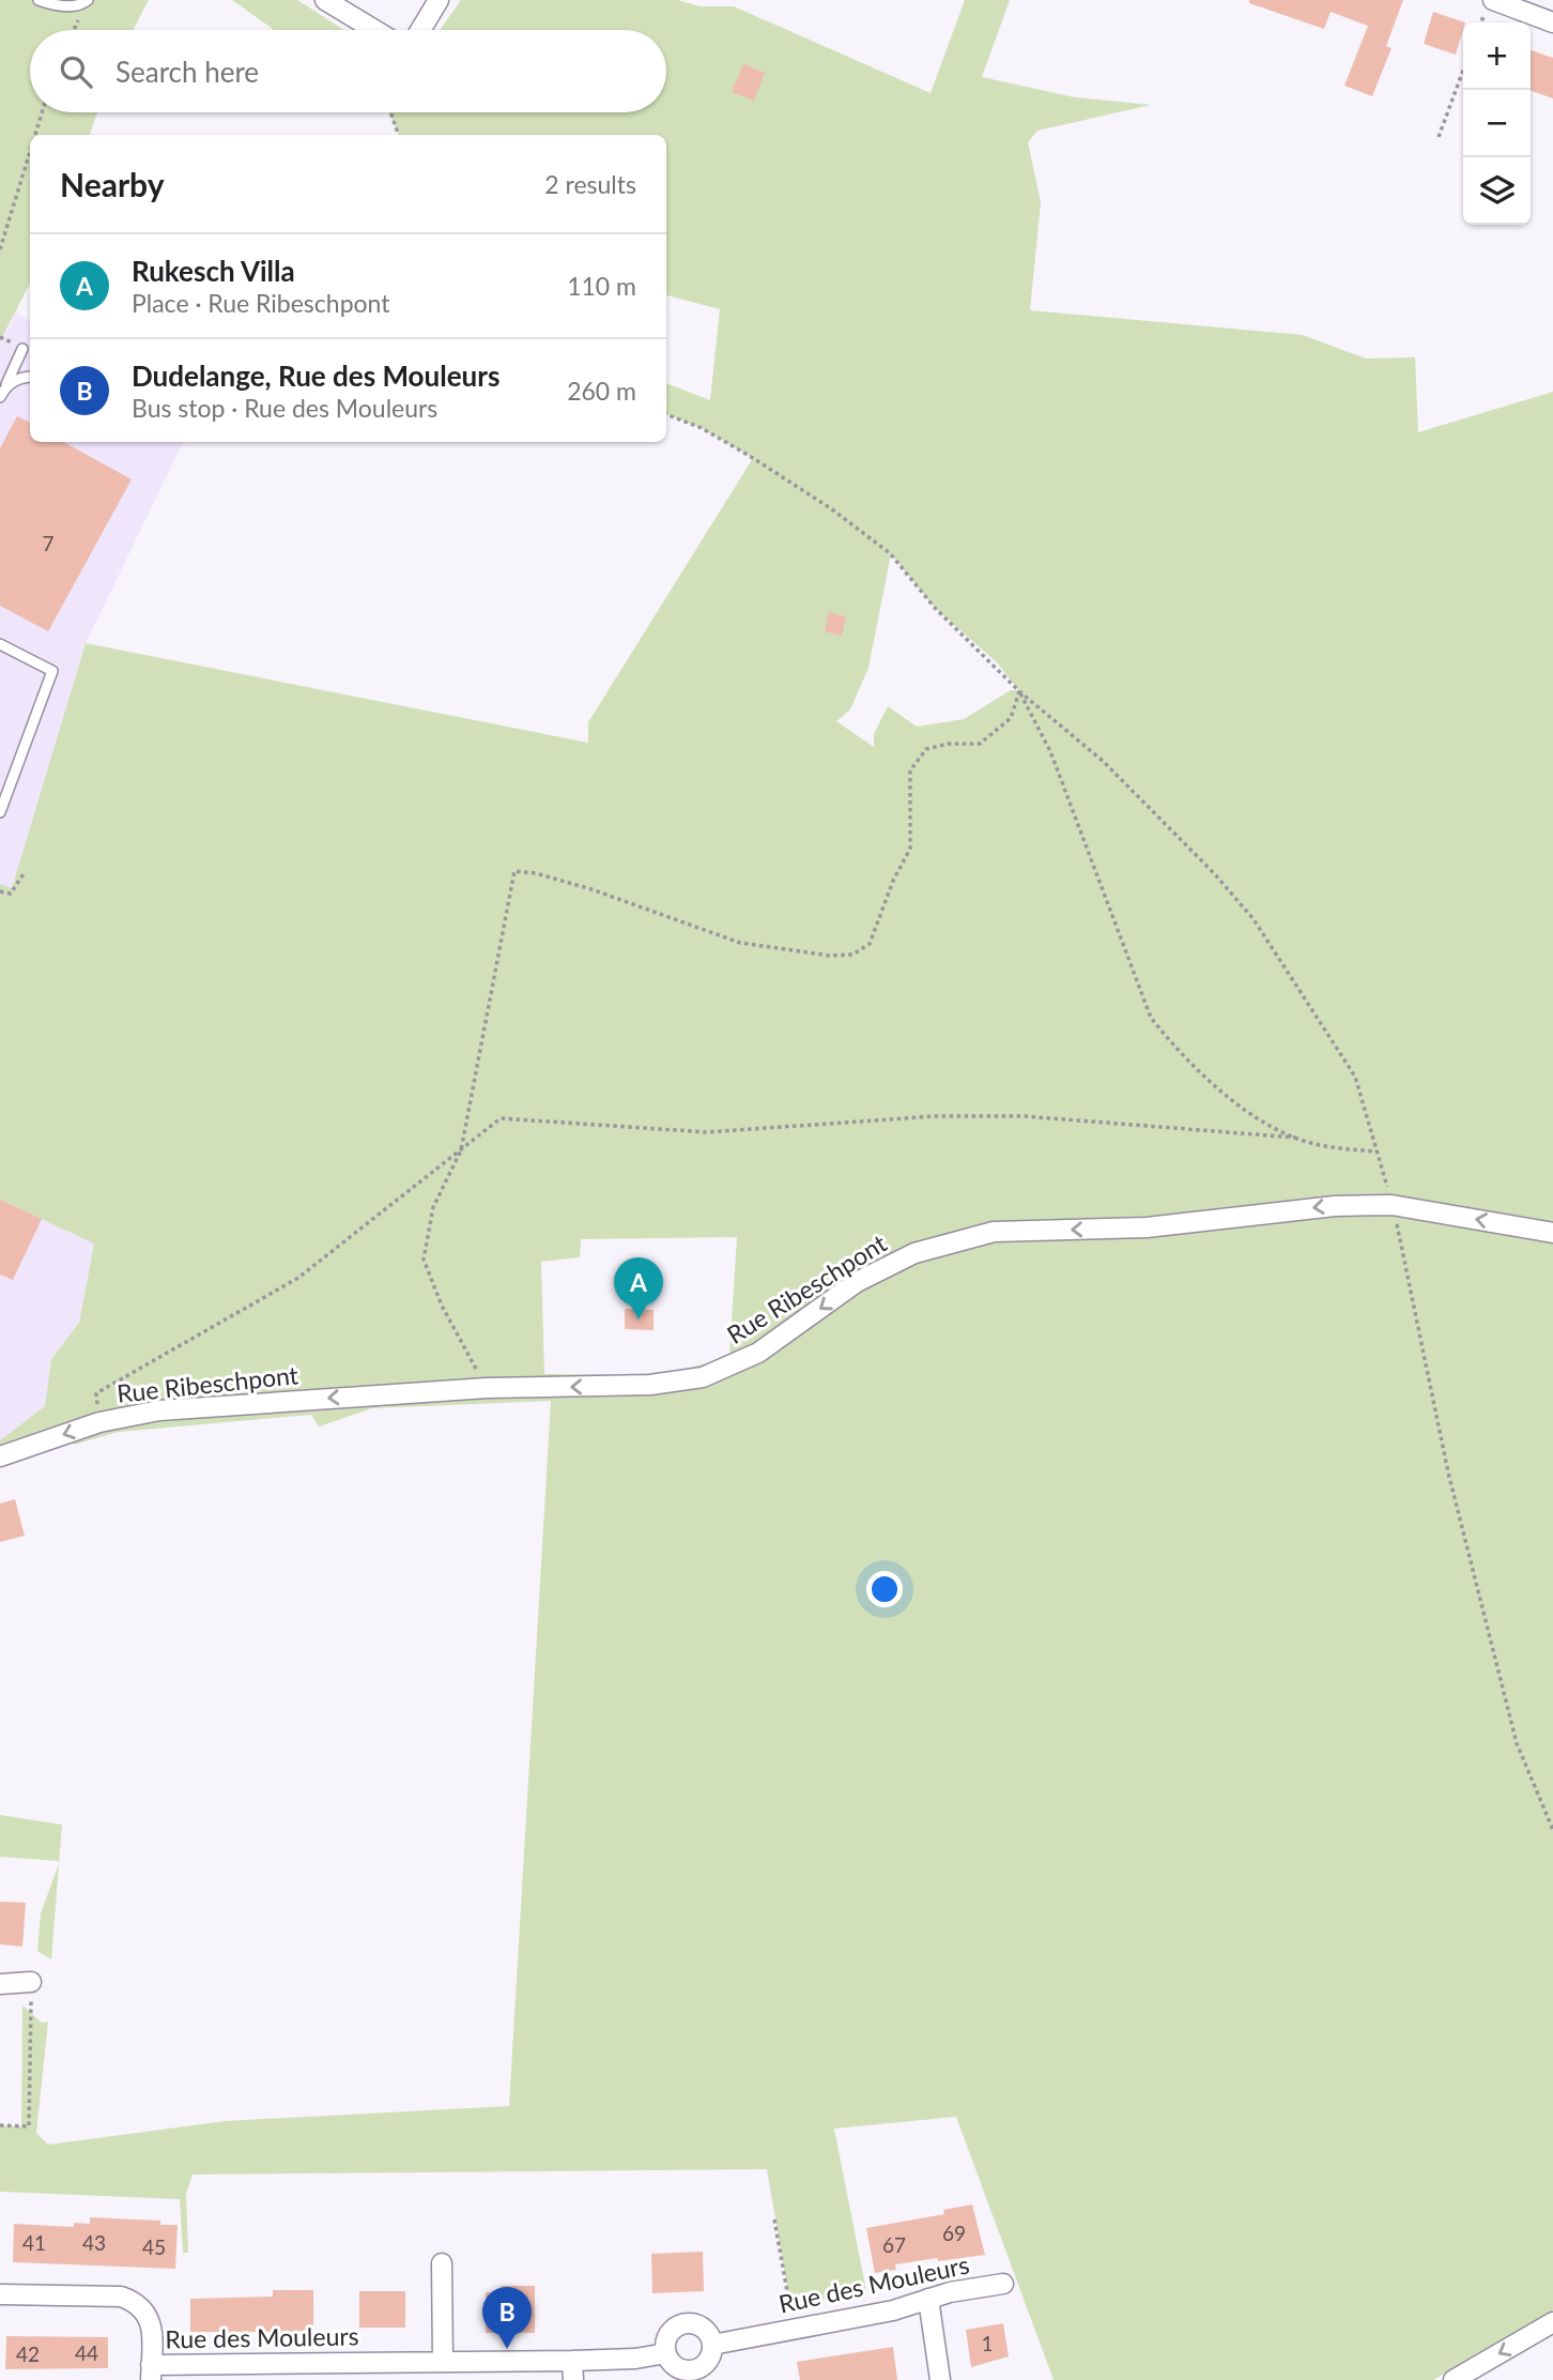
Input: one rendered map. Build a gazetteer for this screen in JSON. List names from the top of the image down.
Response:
{
  "streets": {
    "street": ["Rue Ribeschpont", "Rue des Mouleurs"]
  },
  "one_way": ["Rue Ribeschpont"],
  "house_numbers": [
    "7",
    "69",
    "41",
    "43",
    "67",
    "45",
    "1",
    "44",
    "42"
  ],
  "page": {
    "map_buttons": ["+", "−"],
    "search": "Search here",
    "heading": ["Nearby", "2 results"],
    "list": [
      {
        "mark": "A",
        "name": "Rukesch Villa",
        "note": "Place · Rue Ribeschpont",
        "value": "110 m"
      },
      {
        "mark": "B",
        "name": "Dudelange, Rue des Mouleurs",
        "note": "Bus stop · Rue des Mouleurs",
        "value": "260 m"
      }
    ],
    "pins": ["A", "B"]
  }
}
